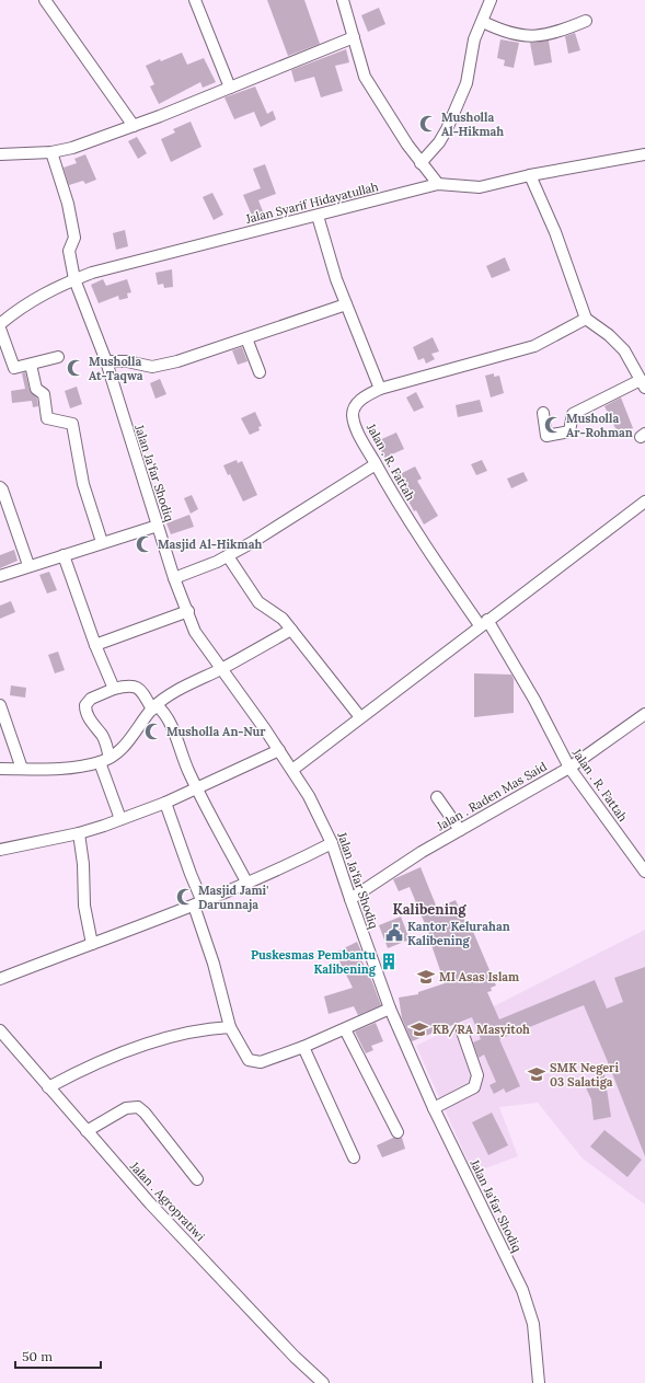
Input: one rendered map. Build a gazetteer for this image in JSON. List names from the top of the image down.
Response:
{
  "streets": {
    "street": [
      "Jalan Syarif Hidayatullah",
      "Jalan . R. Fattah",
      "Jalan Ja'far Shodiq",
      "Jalan . Raden Mas Said",
      "Jalan . Agropratiwi"
    ]
  },
  "crossings": [
    ["Jalan Syarif Hidayatullah", "Jalan Ja'far Shodiq"],
    ["Jalan . R. Fattah", "Jalan . Raden Mas Said"],
    ["Jalan Ja'far Shodiq", "Jalan . Raden Mas Said"]
  ],
  "districts": ["Kalibening"],
  "places": {
    "mosque": [
      "Musholla Al-Hikmah",
      "Musholla At-Taqwa",
      "Musholla Ar-Rohman",
      "Masjid Al-Hikmah",
      "Musholla An-Nur",
      "Masjid Jami' Darunnaja"
    ],
    "public building": ["Kantor Kelurahan Kalibening"],
    "building": ["Puskesmas Pembantu Kalibening"],
    "school or university": ["MI Asas Islam", "KB/RA Masyitoh", "SMK Negeri 03 Salatiga"]
  },
  "scale_bar": "50 m"
}
